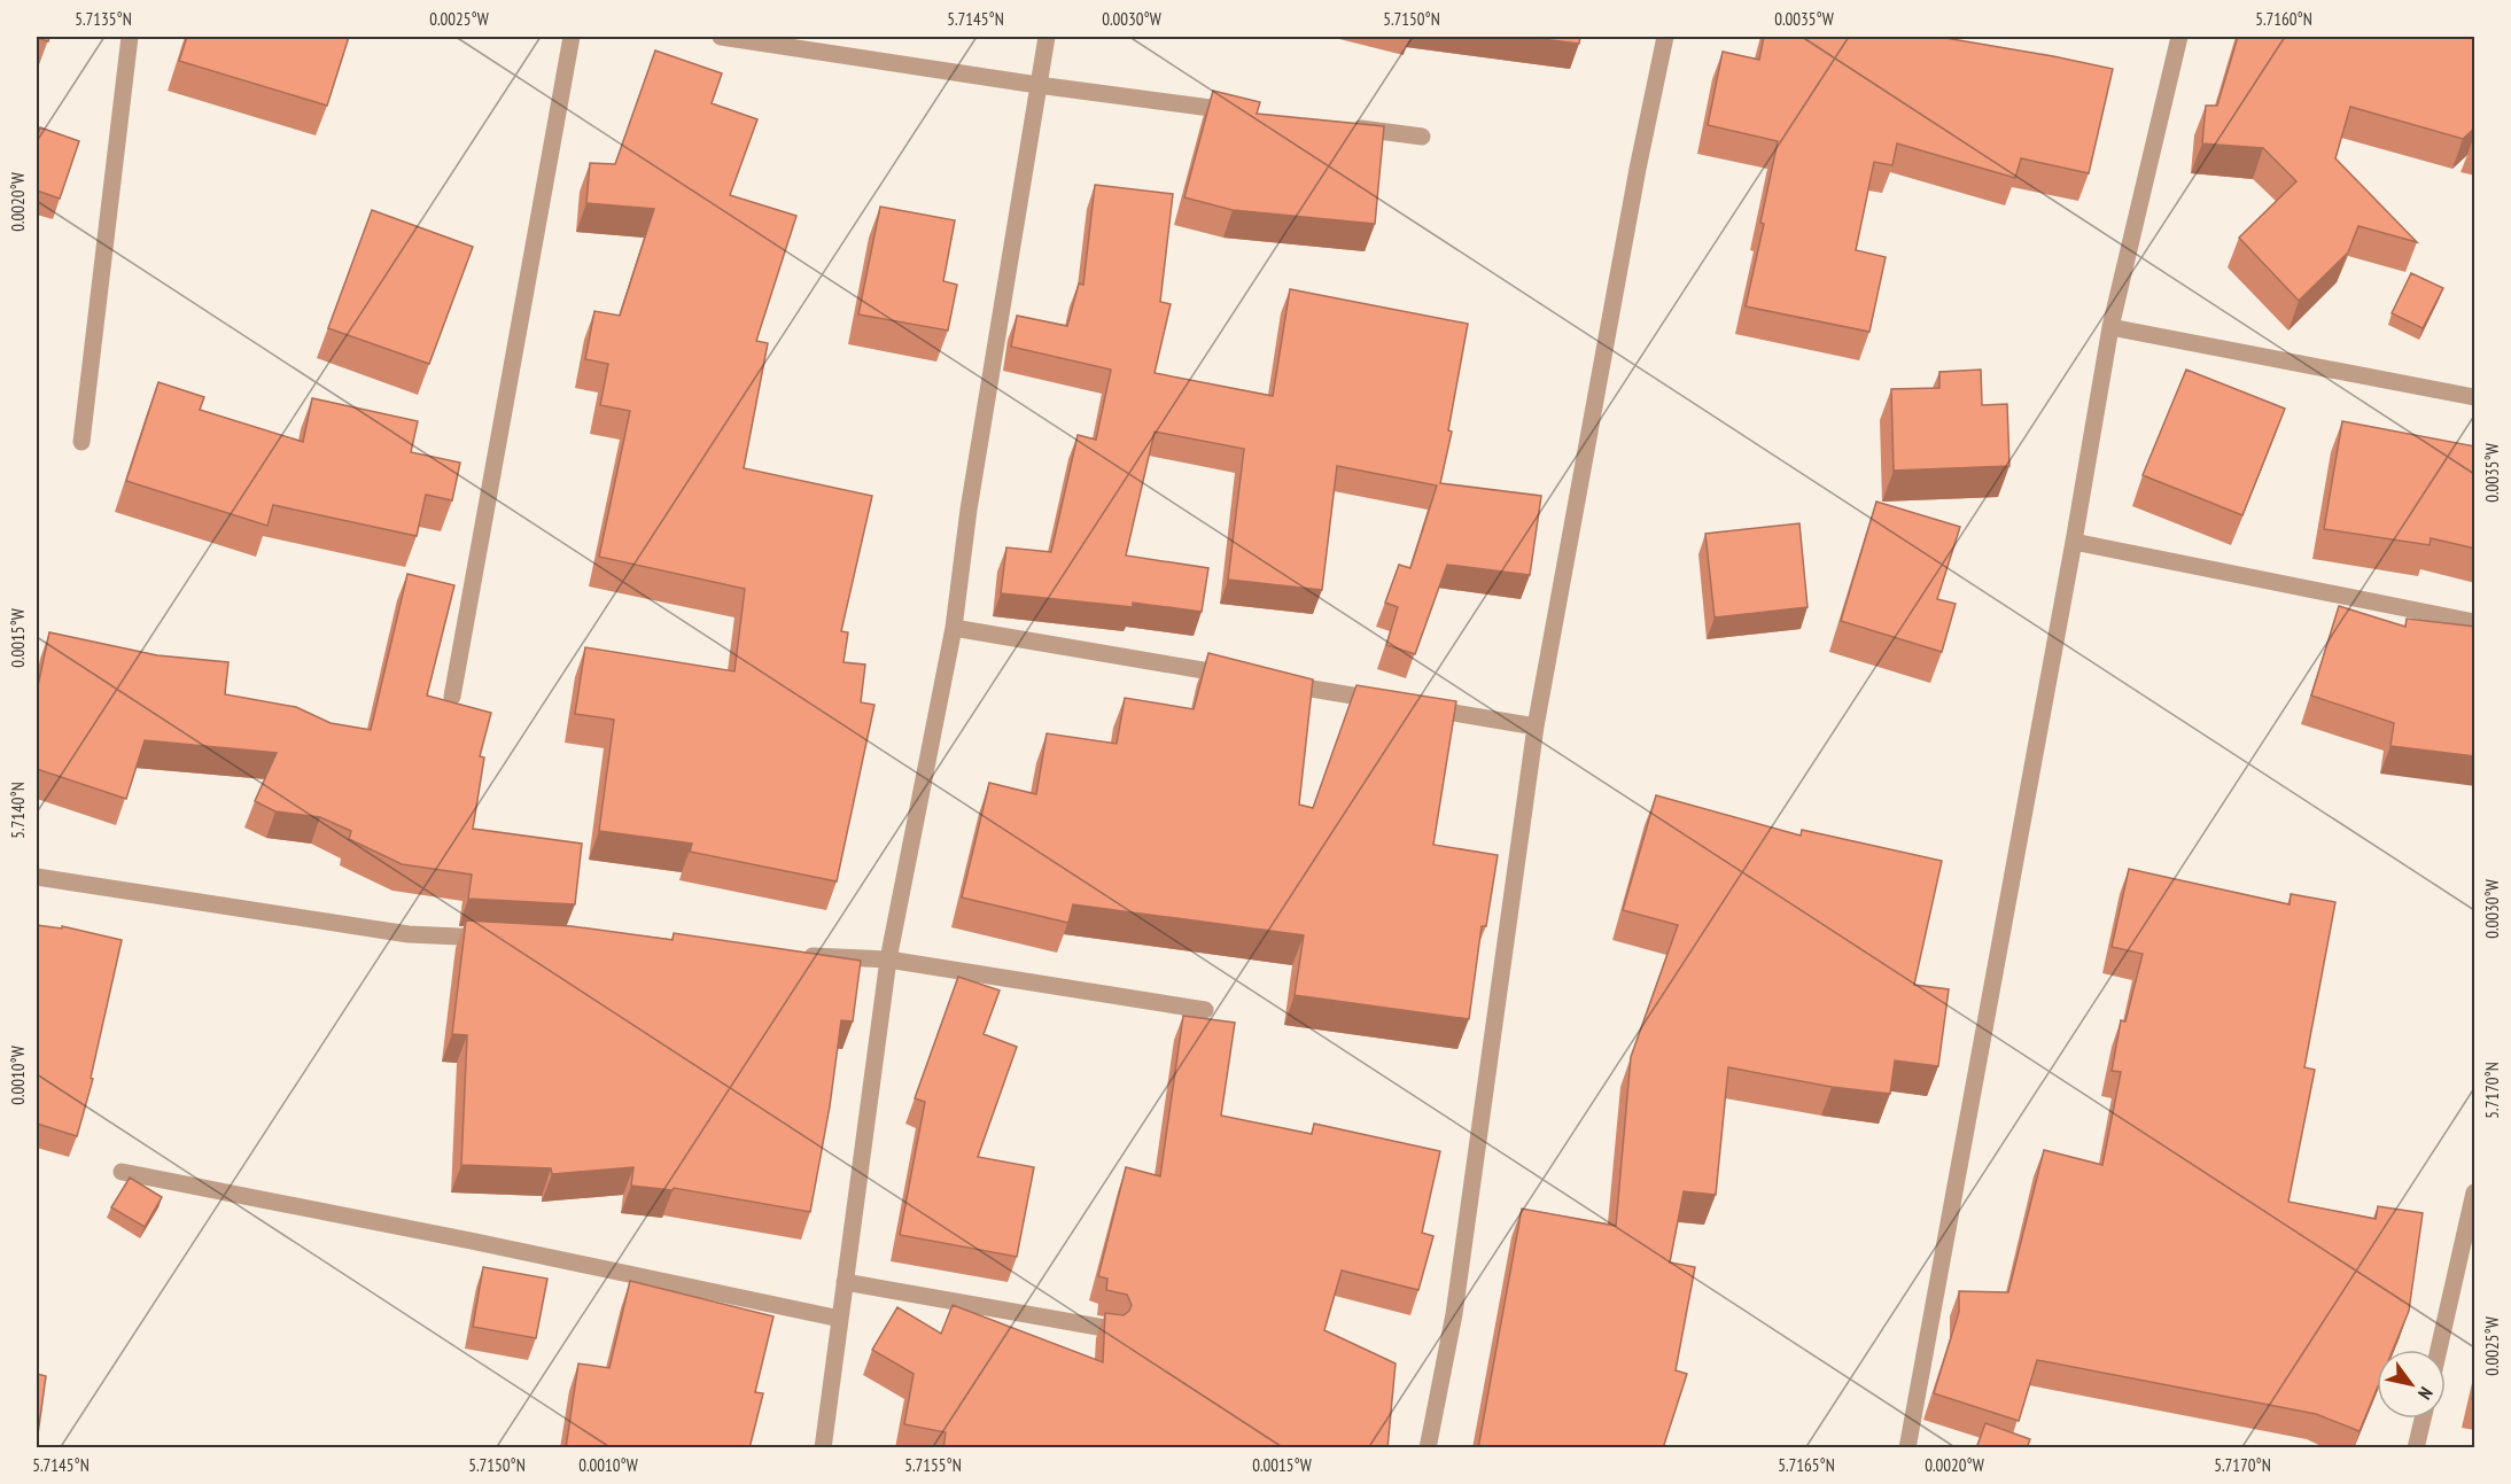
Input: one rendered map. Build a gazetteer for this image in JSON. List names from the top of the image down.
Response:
{
  "north": "bottom right",
  "coordinates": [
    "5.7135°N",
    "0.0025°W",
    "5.7145°N",
    "0.0030°W",
    "5.7150°N",
    "0.0035°W",
    "5.7160°N",
    "0.0020°W",
    "0.0015°W",
    "5.7140°N",
    "0.0010°W",
    "5.7170°N",
    "5.7155°N",
    "5.7165°N"
  ]
}
